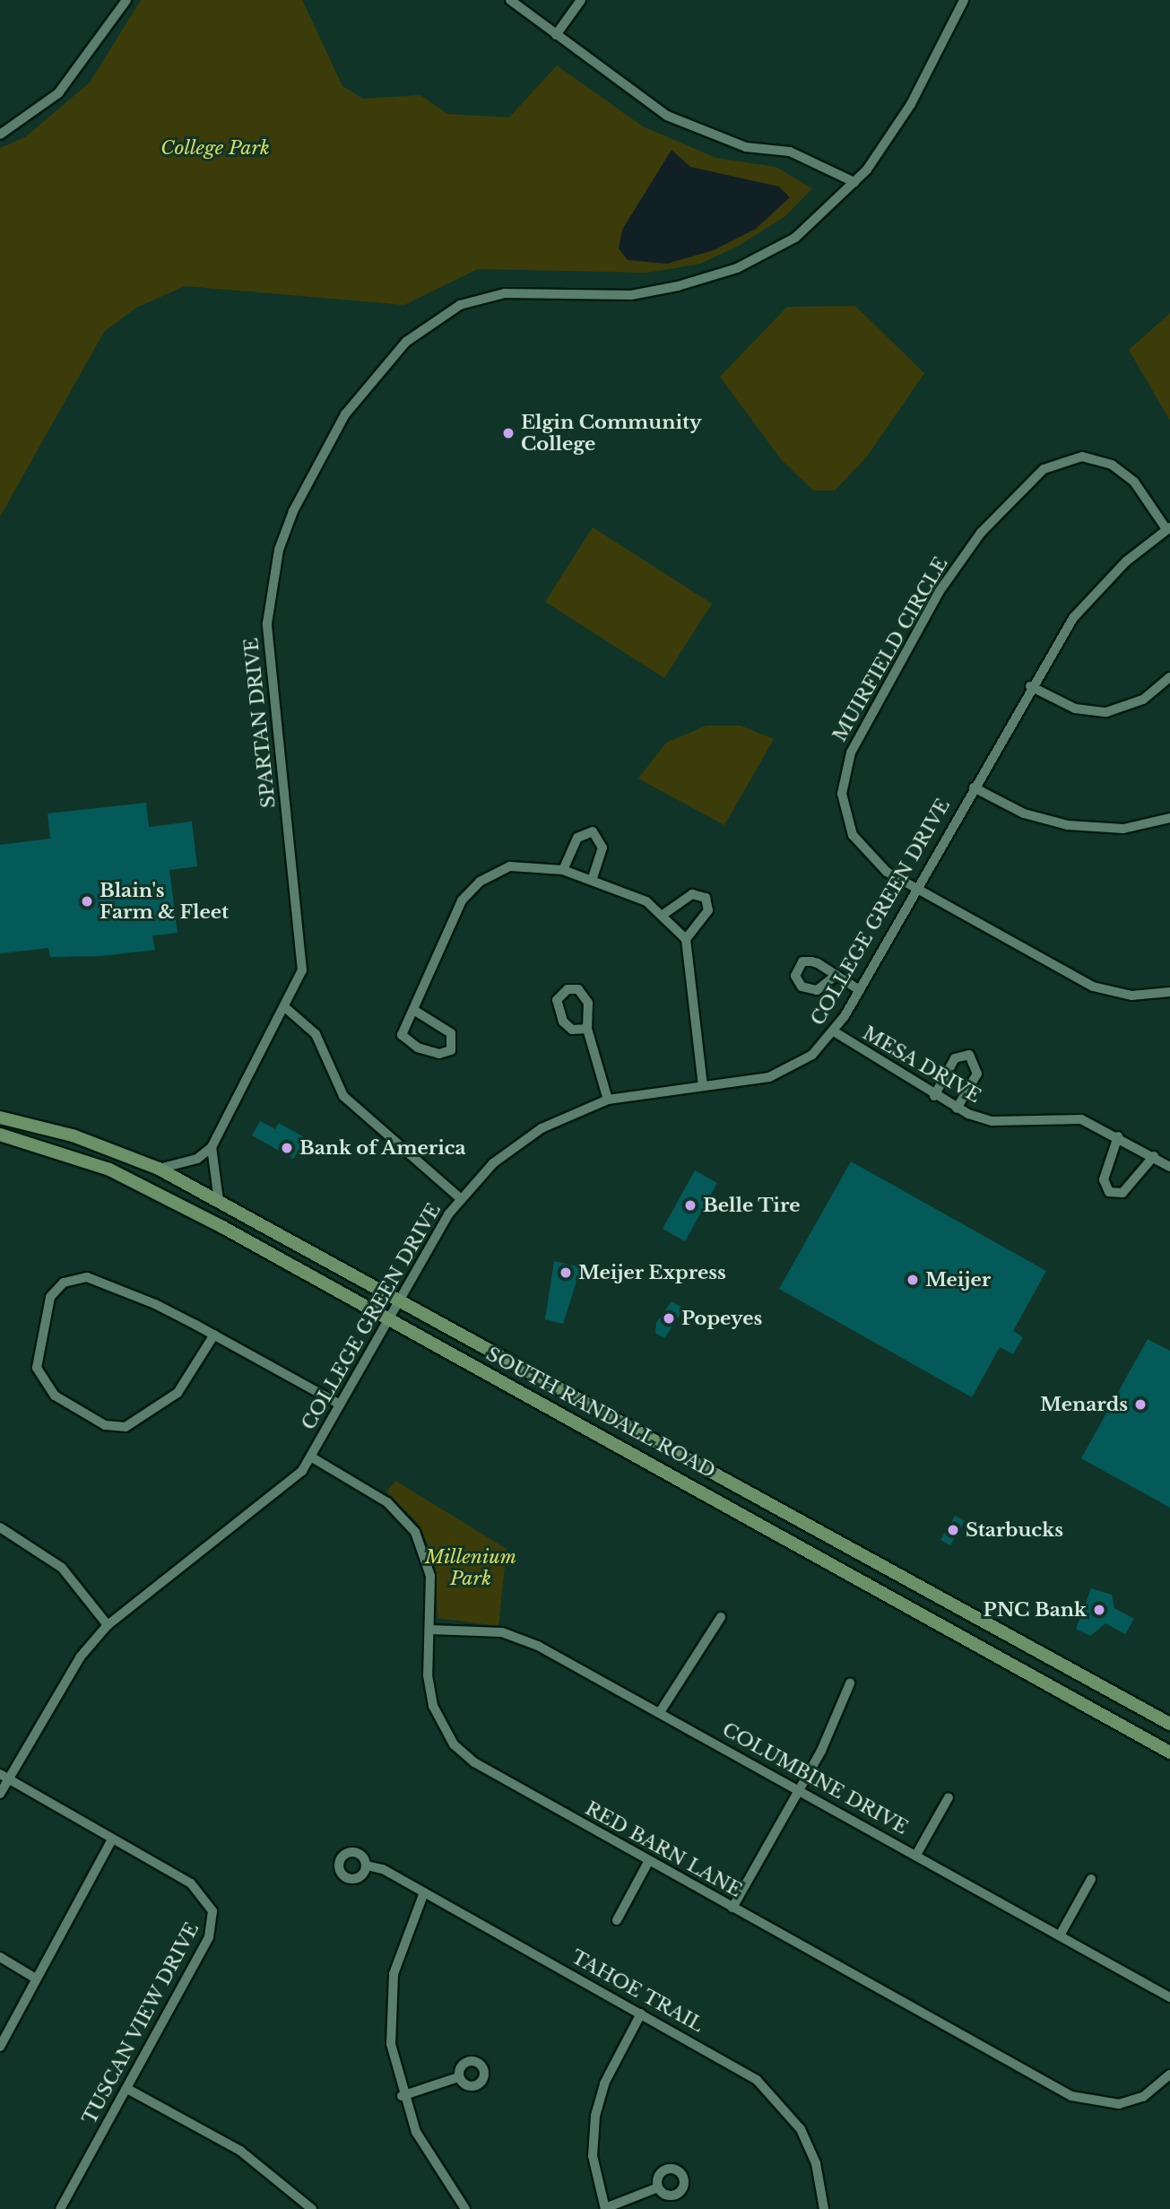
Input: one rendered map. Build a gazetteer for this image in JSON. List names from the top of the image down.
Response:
{
  "streets": {
    "main road": ["SOUTH RANDALL ROAD"],
    "street": [
      "MUIRFIELD CIRCLE",
      "SPARTAN DRIVE",
      "COLLEGE GREEN DRIVE",
      "MESA DRIVE",
      "COLUMBINE DRIVE",
      "RED BARN LANE",
      "TAHOE TRAIL",
      "TUSCAN VIEW DRIVE"
    ]
  },
  "crossings": [
    ["MUIRFIELD CIRCLE", "COLLEGE GREEN DRIVE"],
    ["COLLEGE GREEN DRIVE", "MESA DRIVE"],
    ["COLLEGE GREEN DRIVE", "SOUTH RANDALL ROAD"],
    ["COLLEGE GREEN DRIVE", "RED BARN LANE"],
    ["COLLEGE GREEN DRIVE", "TUSCAN VIEW DRIVE"],
    ["COLUMBINE DRIVE", "RED BARN LANE"]
  ],
  "parks": ["College Park", "Millenium Park"],
  "places": [
    "Elgin Community College",
    "Blain's Farm & Fleet",
    "Bank of America",
    "Belle Tire",
    "Meijer Express",
    "Meijer",
    "Popeyes",
    "Menards",
    "Starbucks",
    "PNC Bank"
  ]
}
